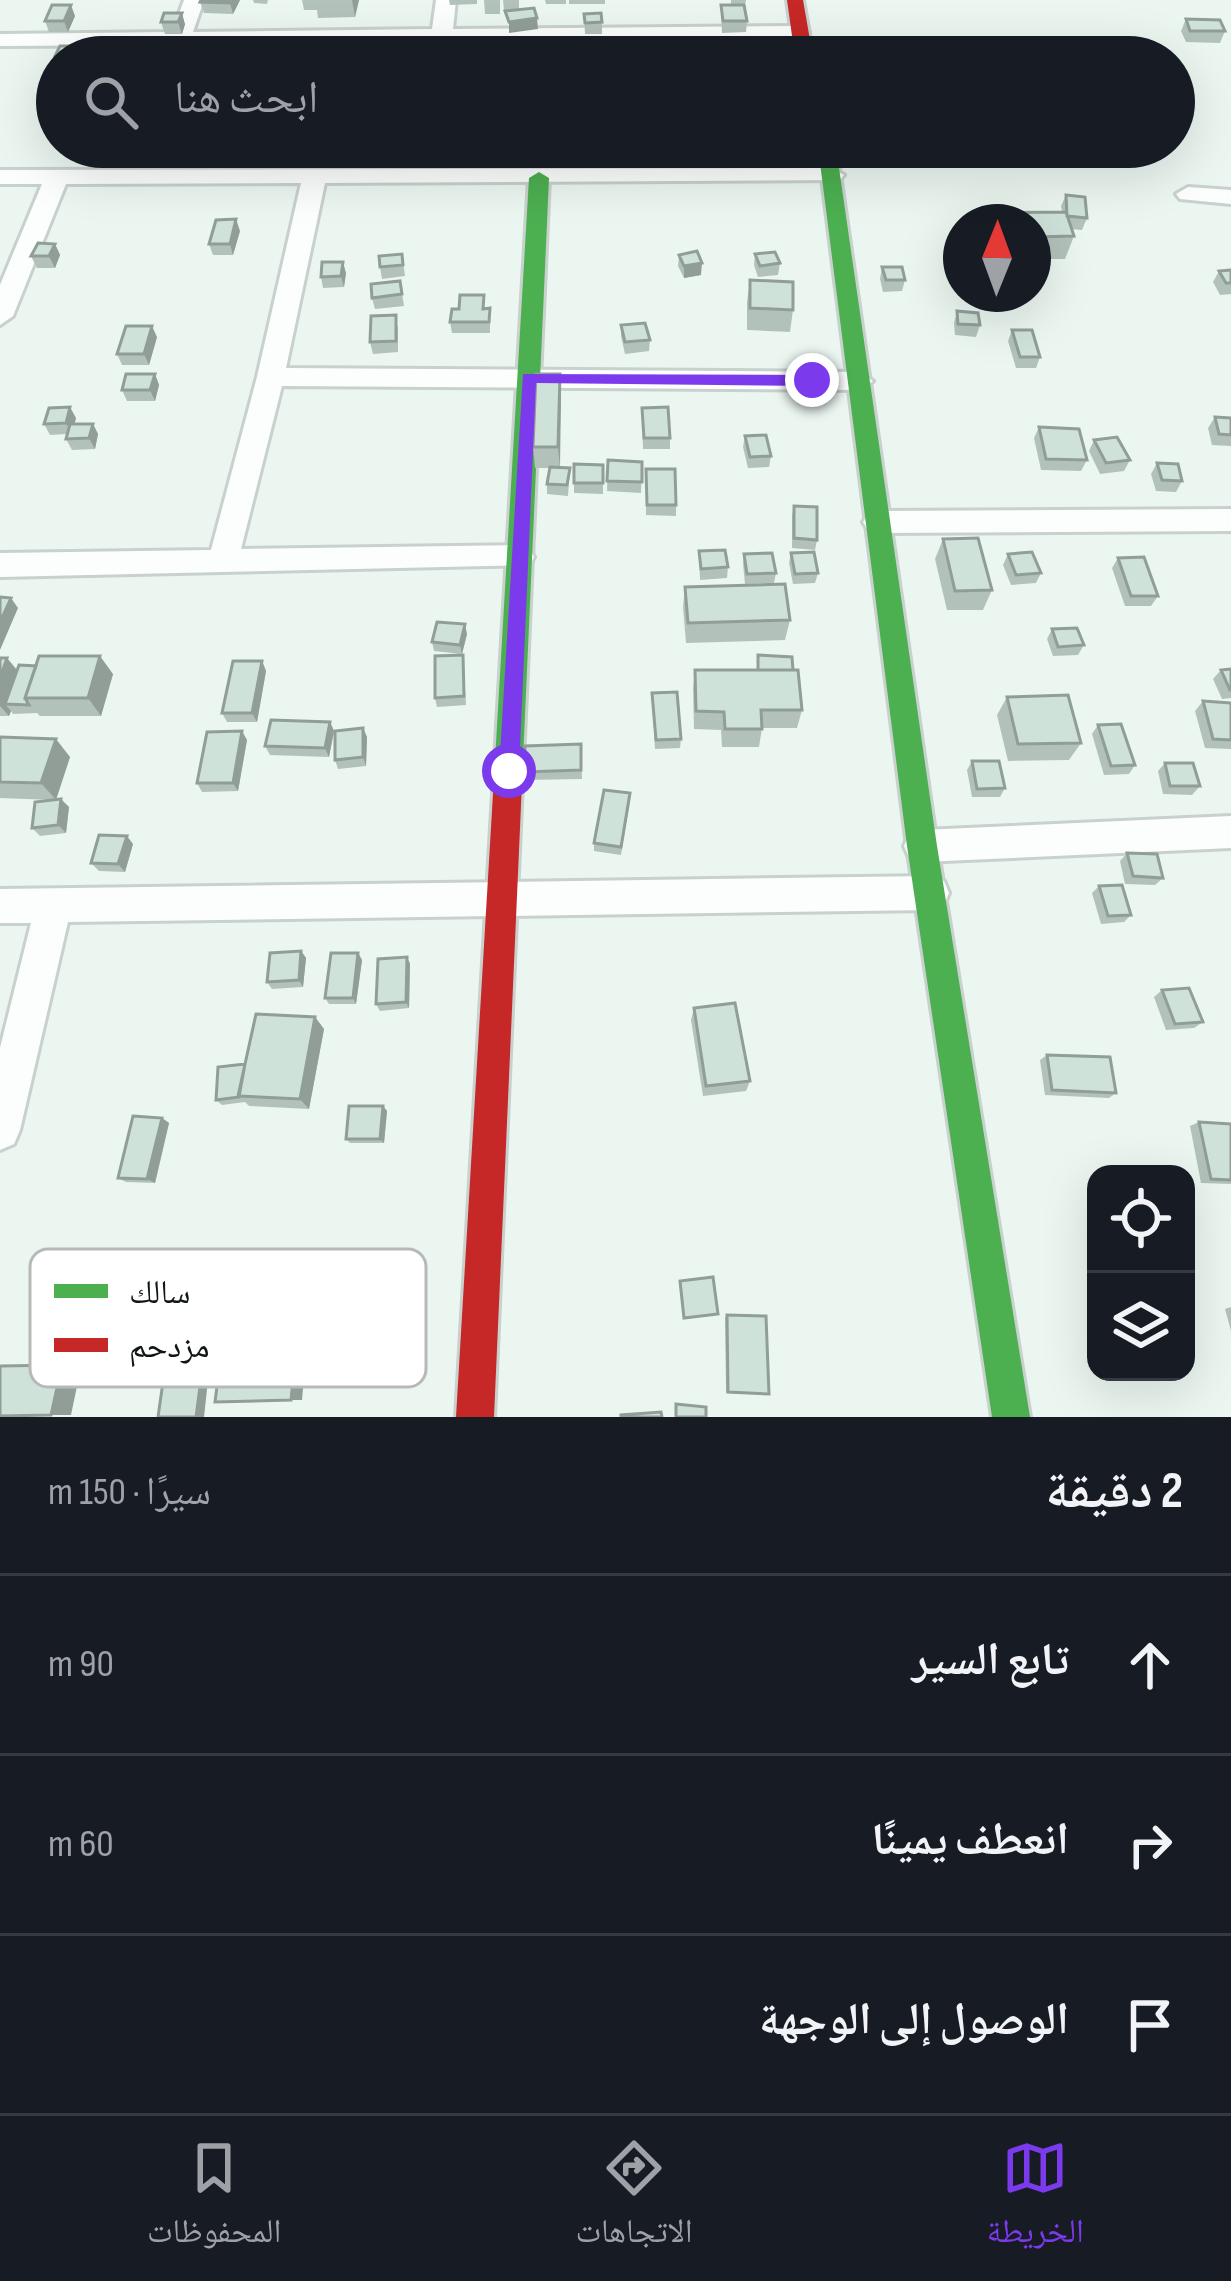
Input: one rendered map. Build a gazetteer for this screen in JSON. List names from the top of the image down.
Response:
{
  "legend": ["سالك", "مزدحم"],
  "north": "top",
  "page": {
    "search": "ابحث هنا",
    "heading": ["2 دقيقة", "سيرًا · 150 m"],
    "list": [
      ["تابع السير", "90 m"],
      ["انعطف يمينًا", "60 m"],
      "الوصول إلى الوجهة"
    ],
    "nav": ["الخريطة", "الاتجاهات", "المحفوظات"]
  }
}
